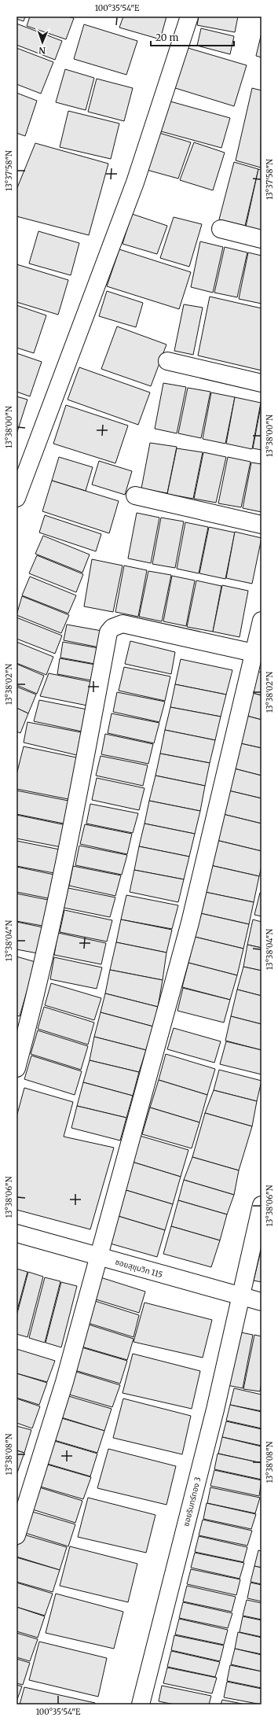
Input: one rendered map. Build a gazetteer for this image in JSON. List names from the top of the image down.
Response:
{
  "streets": {
    "street": ["ซอยสุขุมวิท 115", "ซอยรินทร์ทอง 3"]
  },
  "crossings": [
    ["ซอยสุขุมวิท 115", "ซอยรินทร์ทอง 3"]
  ],
  "scale_bar": "20 m",
  "north": "bottom",
  "coordinates": [
    "100°35'54\"E",
    "13°37'58\"N",
    "13°38'00\"N",
    "13°38'02\"N",
    "13°38'04\"N",
    "13°38'06\"N",
    "13°38'08\"N"
  ]
}
